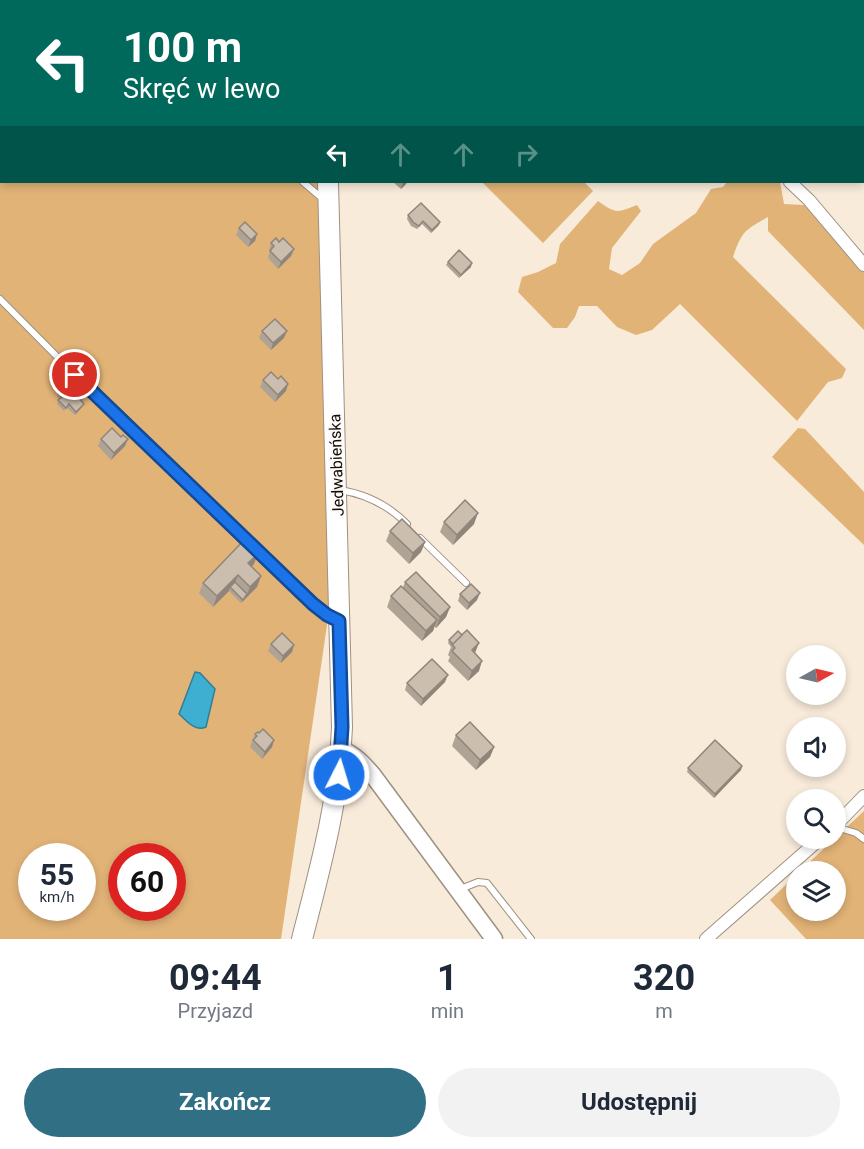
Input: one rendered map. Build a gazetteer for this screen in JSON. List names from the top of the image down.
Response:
{
  "streets": {
    "main road": ["Jedwabieńska"]
  },
  "north": "right",
  "page": {
    "turn": ["100 m", "Skręć w lewo"],
    "speed": "55 km/h",
    "limit": "60",
    "eta": [
      "09:44",
      "Przyjazd",
      "1",
      "min",
      "320",
      "m"
    ],
    "buttons": ["Zakończ", "Udostępnij"]
  }
}
